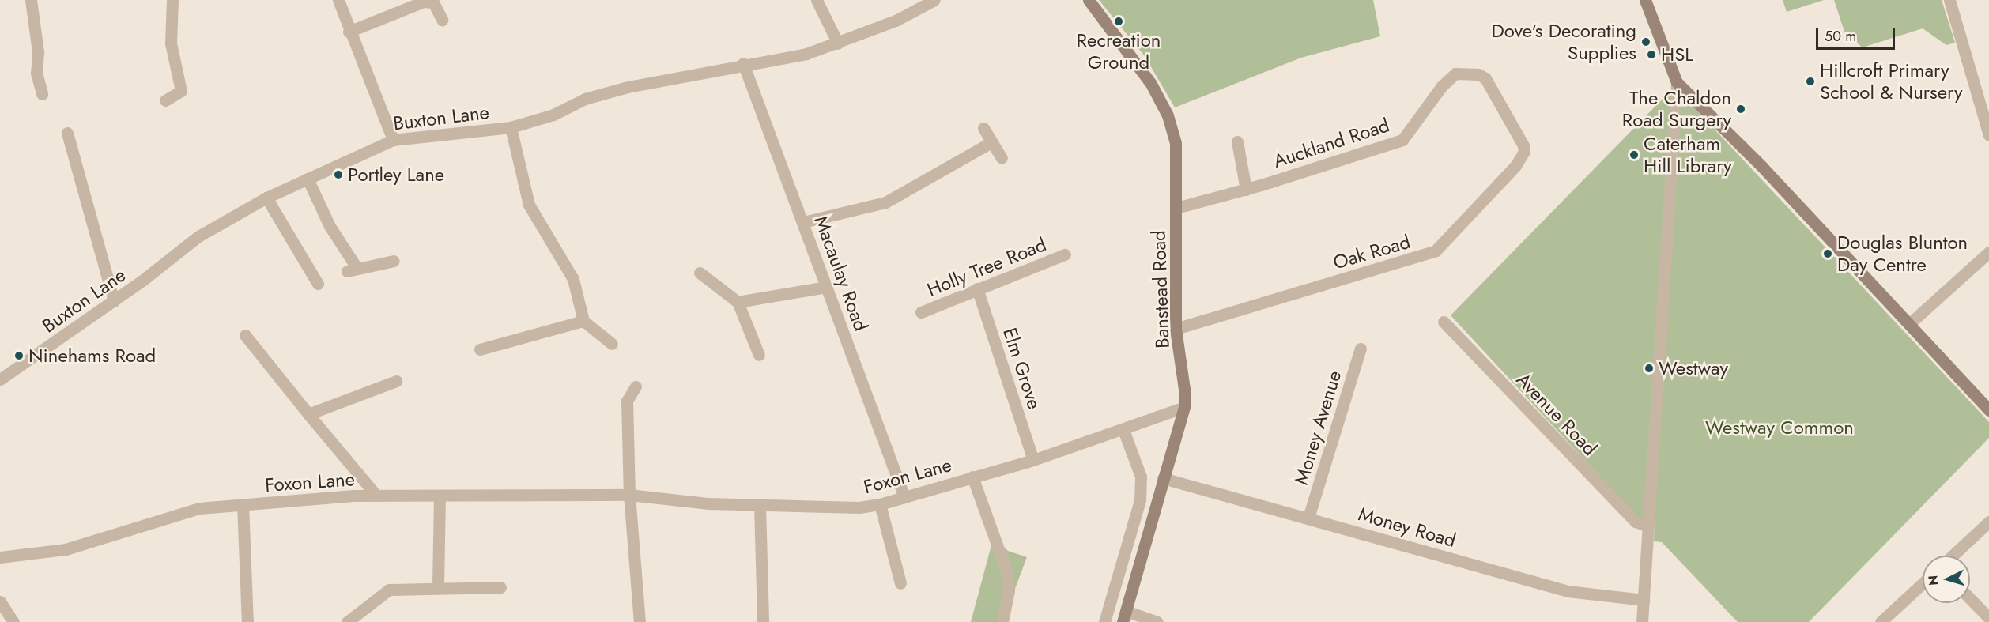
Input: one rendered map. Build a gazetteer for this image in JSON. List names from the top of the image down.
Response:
{
  "streets": {
    "main road": ["Banstead Road"],
    "street": [
      "Buxton Lane",
      "Auckland Road",
      "Oak Road",
      "Holly Tree Road",
      "Macaulay Road",
      "Elm Grove",
      "Avenue Road",
      "Money Avenue",
      "Foxon Lane",
      "Money Road"
    ]
  },
  "crossings": [
    ["Buxton Lane", "Macaulay Road"],
    ["Auckland Road", "Oak Road"],
    ["Auckland Road", "Banstead Road"],
    ["Oak Road", "Banstead Road"],
    ["Holly Tree Road", "Elm Grove"],
    ["Macaulay Road", "Foxon Lane"],
    ["Banstead Road", "Foxon Lane"],
    ["Banstead Road", "Money Road"],
    ["Elm Grove", "Foxon Lane"],
    ["Money Avenue", "Money Road"]
  ],
  "parks": ["Westway Common"],
  "places": [
    "Recreation Ground",
    "Dove's Decorating Supplies",
    "HSL",
    "Hillcroft Primary School & Nursery",
    "The Chaldon Road Surgery",
    "Caterham Hill Library",
    "Portley Lane",
    "Douglas Blunton Day Centre",
    "Ninehams Road",
    "Westway"
  ],
  "scale_bar": "50 m",
  "north": "left"
}
